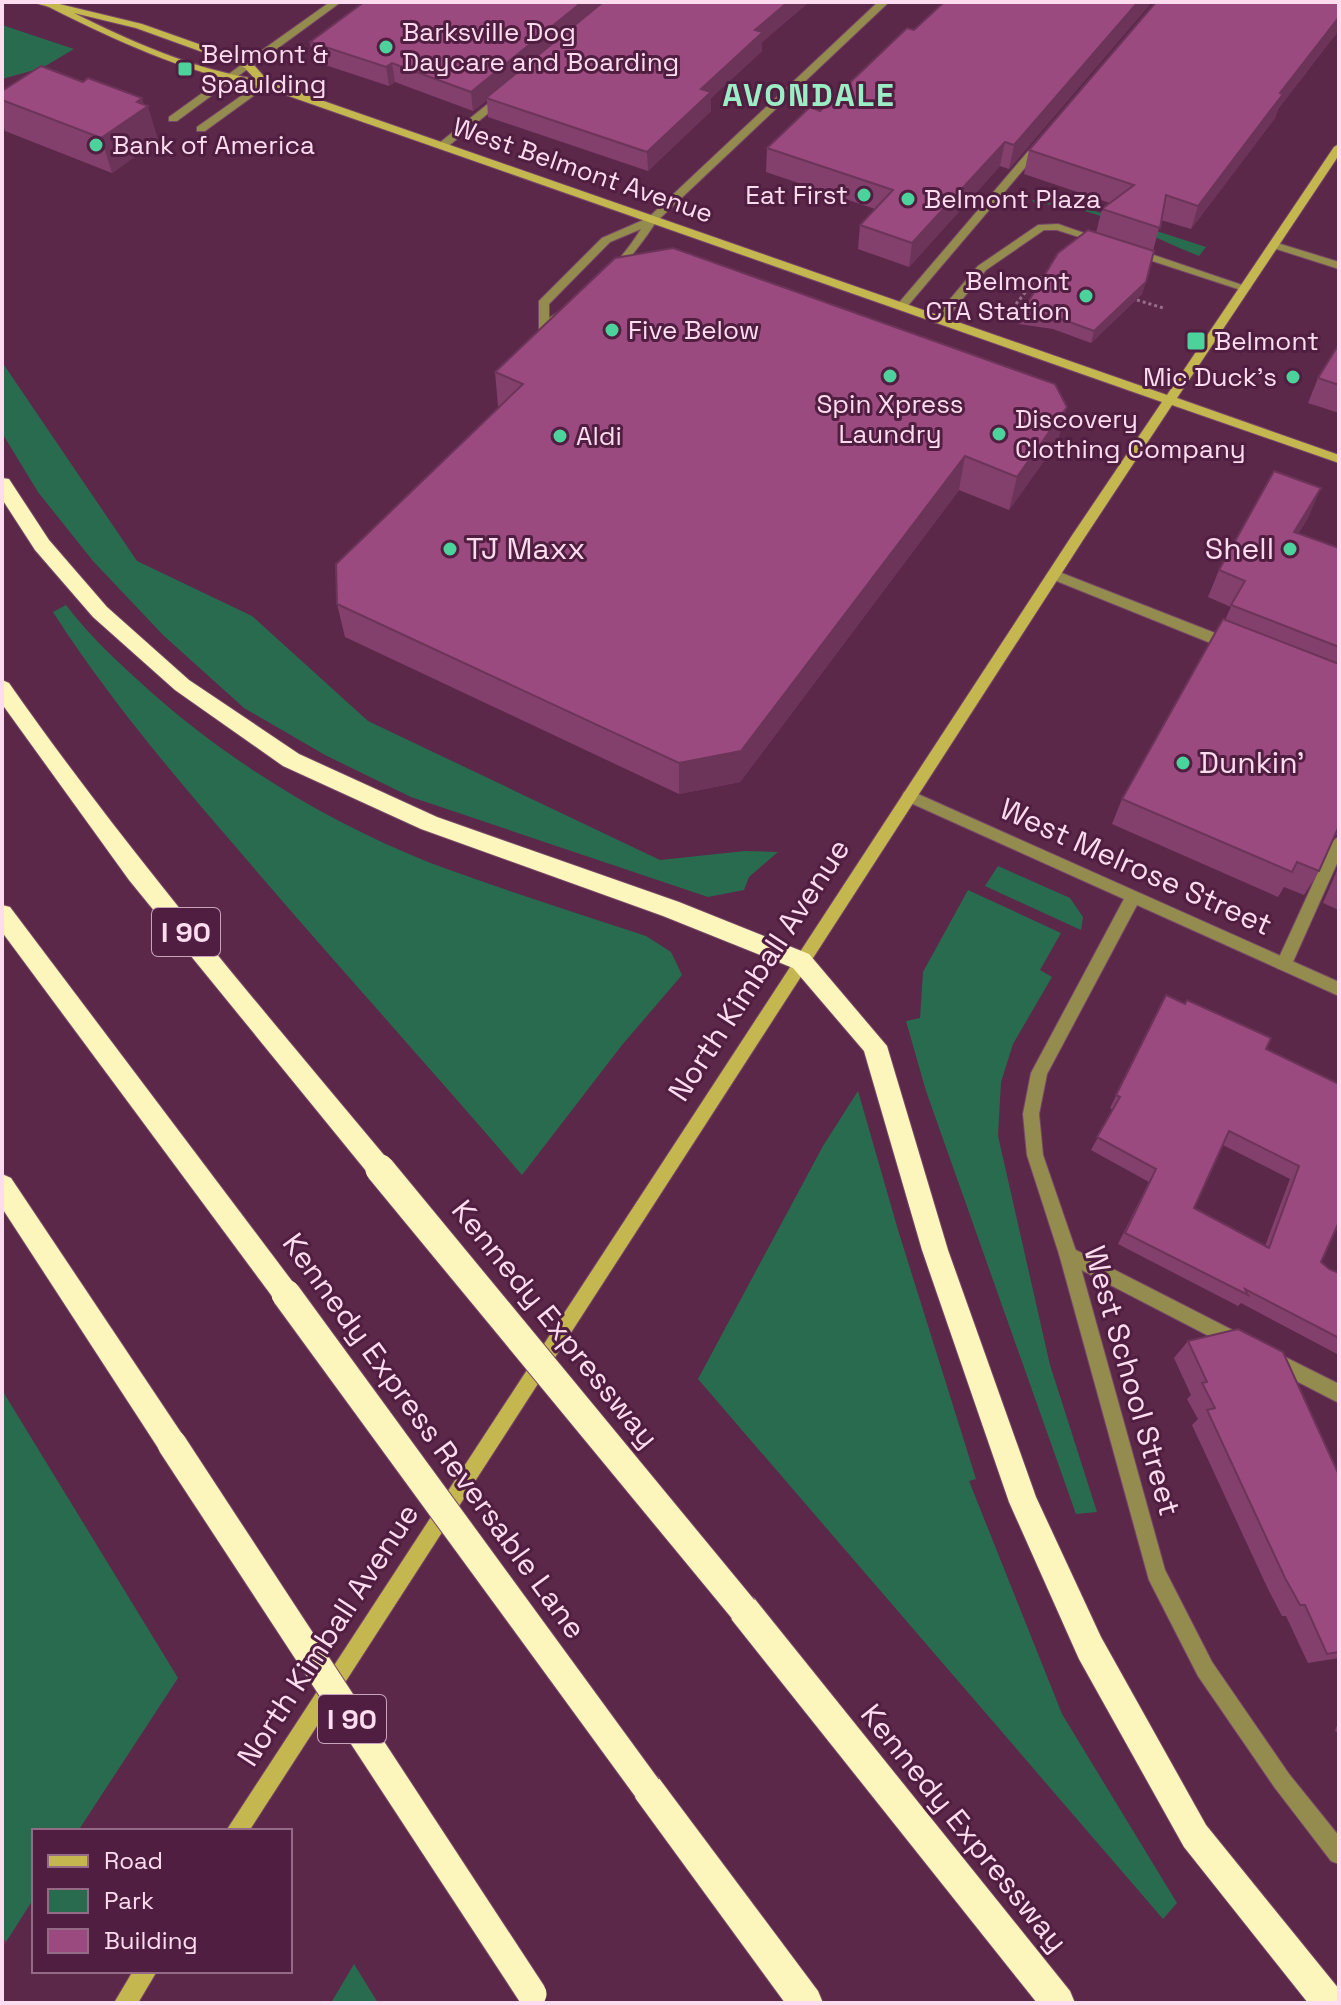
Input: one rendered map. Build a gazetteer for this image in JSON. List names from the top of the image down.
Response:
{
  "streets": {
    "highway": ["I 90", "Kennedy Expressway", "Kennedy Express Reversable Lane"],
    "main road": ["West Belmont Avenue", "North Kimball Avenue"],
    "street": ["West Melrose Street", "West School Street"]
  },
  "crossings": [
    ["West Belmont Avenue", "North Kimball Avenue"],
    ["West Melrose Street", "North Kimball Avenue"],
    ["West Melrose Street", "West School Street"]
  ],
  "districts": ["AVONDALE"],
  "places": {
    "other": [
      "Barksville Dog Daycare and Boarding",
      "Bank of America",
      "Eat First",
      "Belmont Plaza",
      "Belmont CTA Station",
      "Five Below",
      "Spin Xpress Laundry",
      "Mic Duck's",
      "Discovery Clothing Company",
      "Aldi",
      "TJ Maxx",
      "Shell",
      "Dunkin'"
    ],
    "transit": ["Belmont & Spaulding", "Belmont"]
  },
  "legend": ["Road", "Park", "Building"]
}
